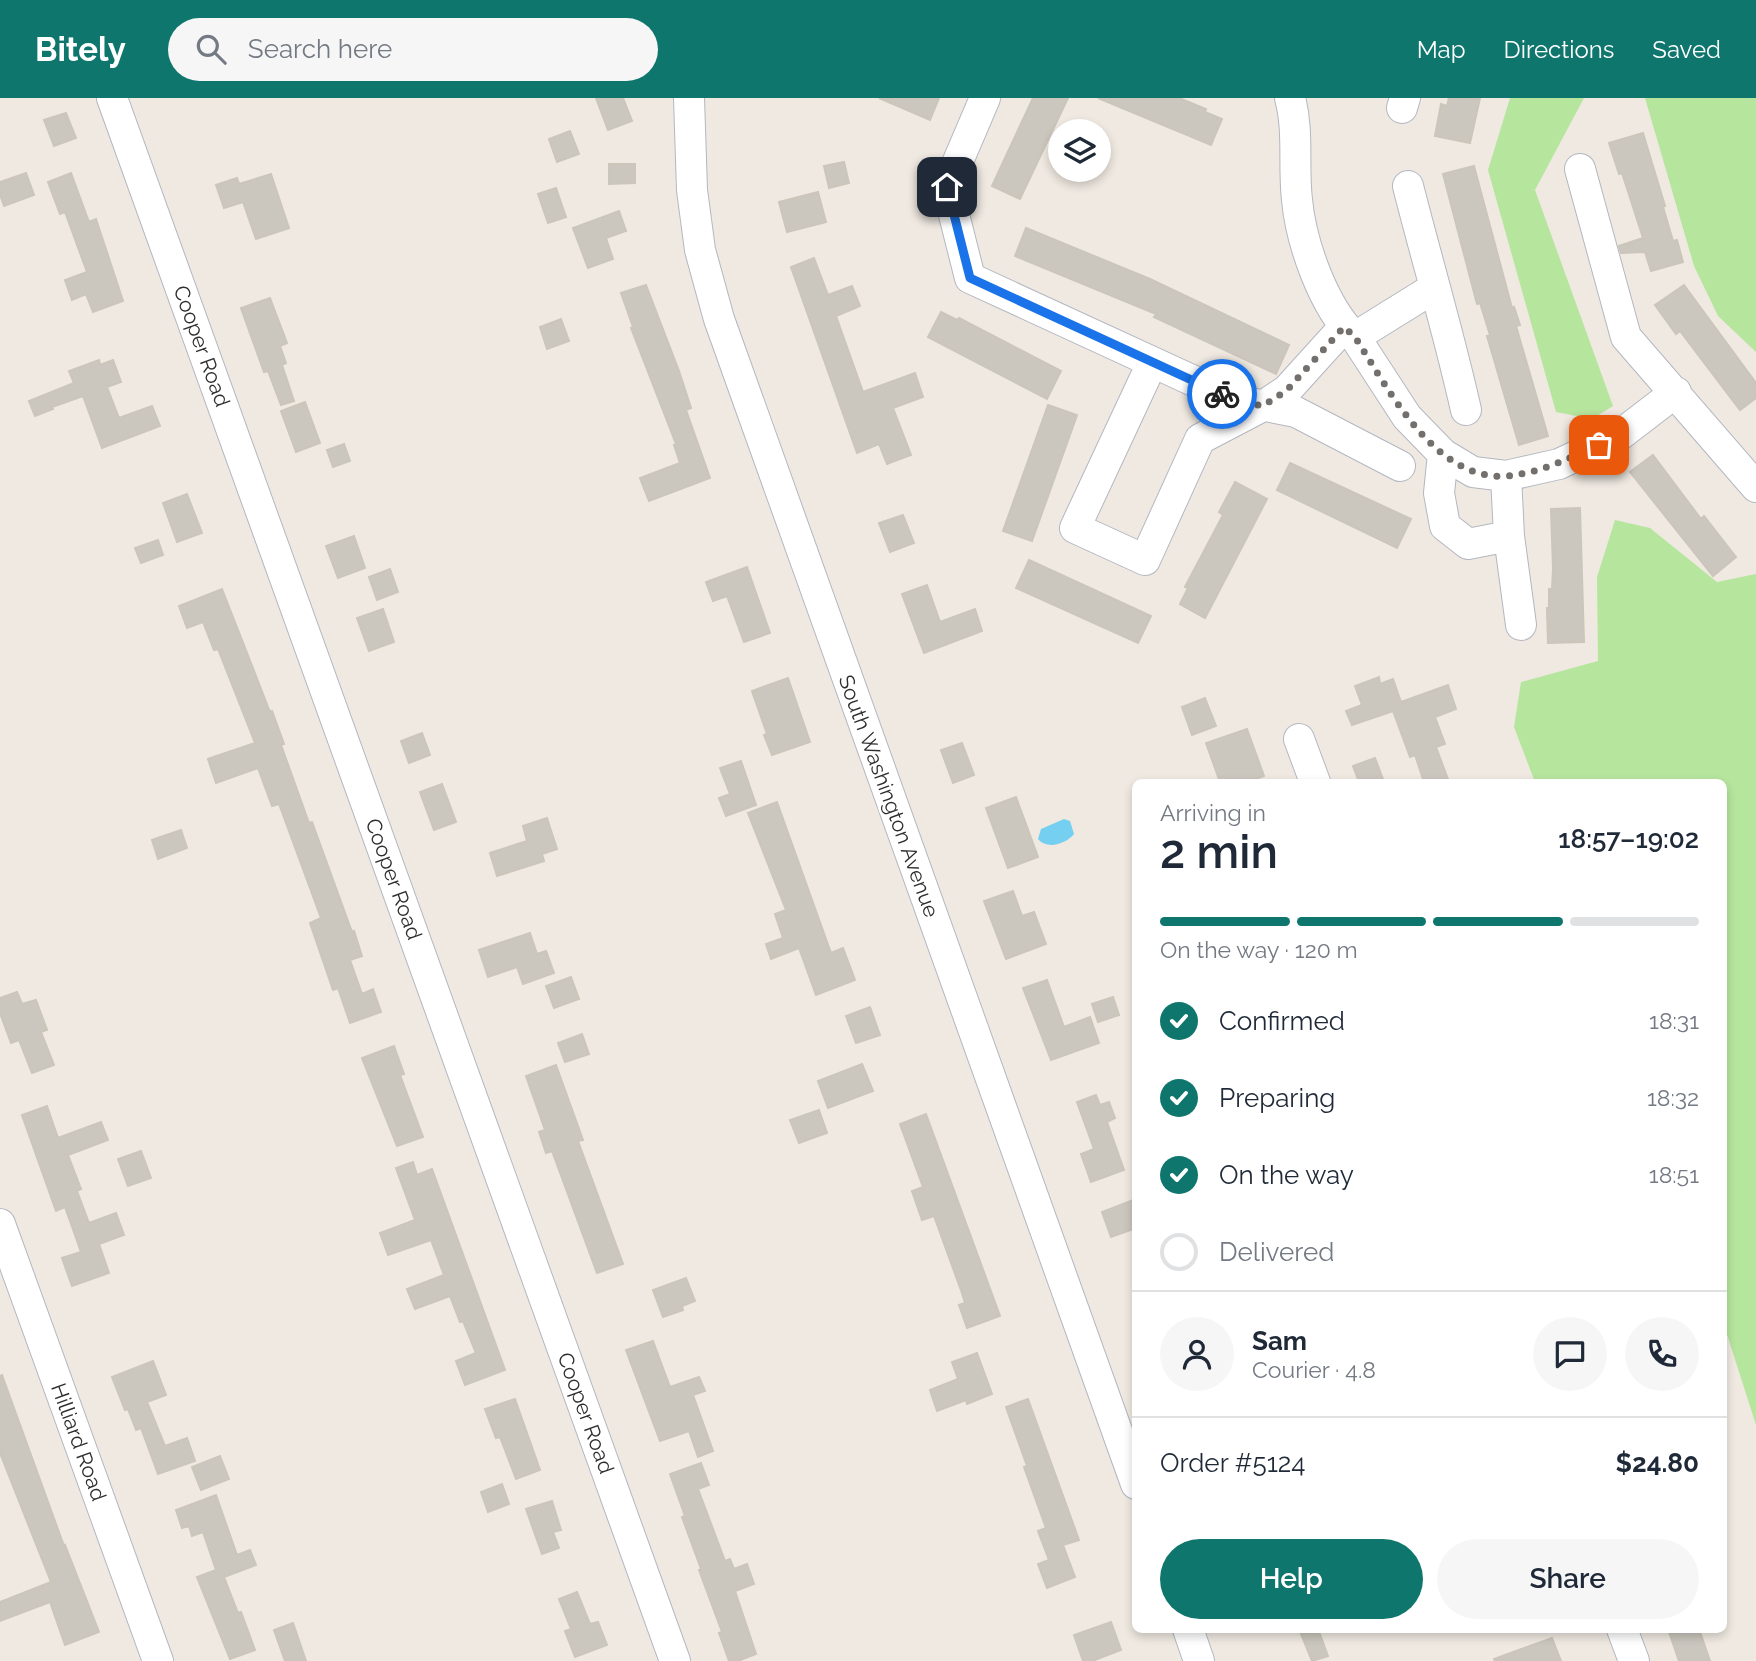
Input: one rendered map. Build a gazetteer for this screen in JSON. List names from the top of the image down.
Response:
{
  "streets": {
    "street": ["Cooper Road", "South Washington Avenue", "Hilliard Road"]
  },
  "page": {
    "header": "Bitely",
    "search": "Search here",
    "nav": ["Map", "Directions", "Saved"],
    "heading": ["2 min", "Arriving in", "18:57–19:02"],
    "panel": [
      "Sam",
      "Courier · 4.8",
      "Order #5124",
      "$24.80"
    ],
    "bar": "On the way · 120 m",
    "list": [
      ["Confirmed", "18:31"],
      ["Preparing", "18:32"],
      ["On the way", "18:51"],
      "Delivered"
    ],
    "buttons": ["Help", "Share"]
  }
}
